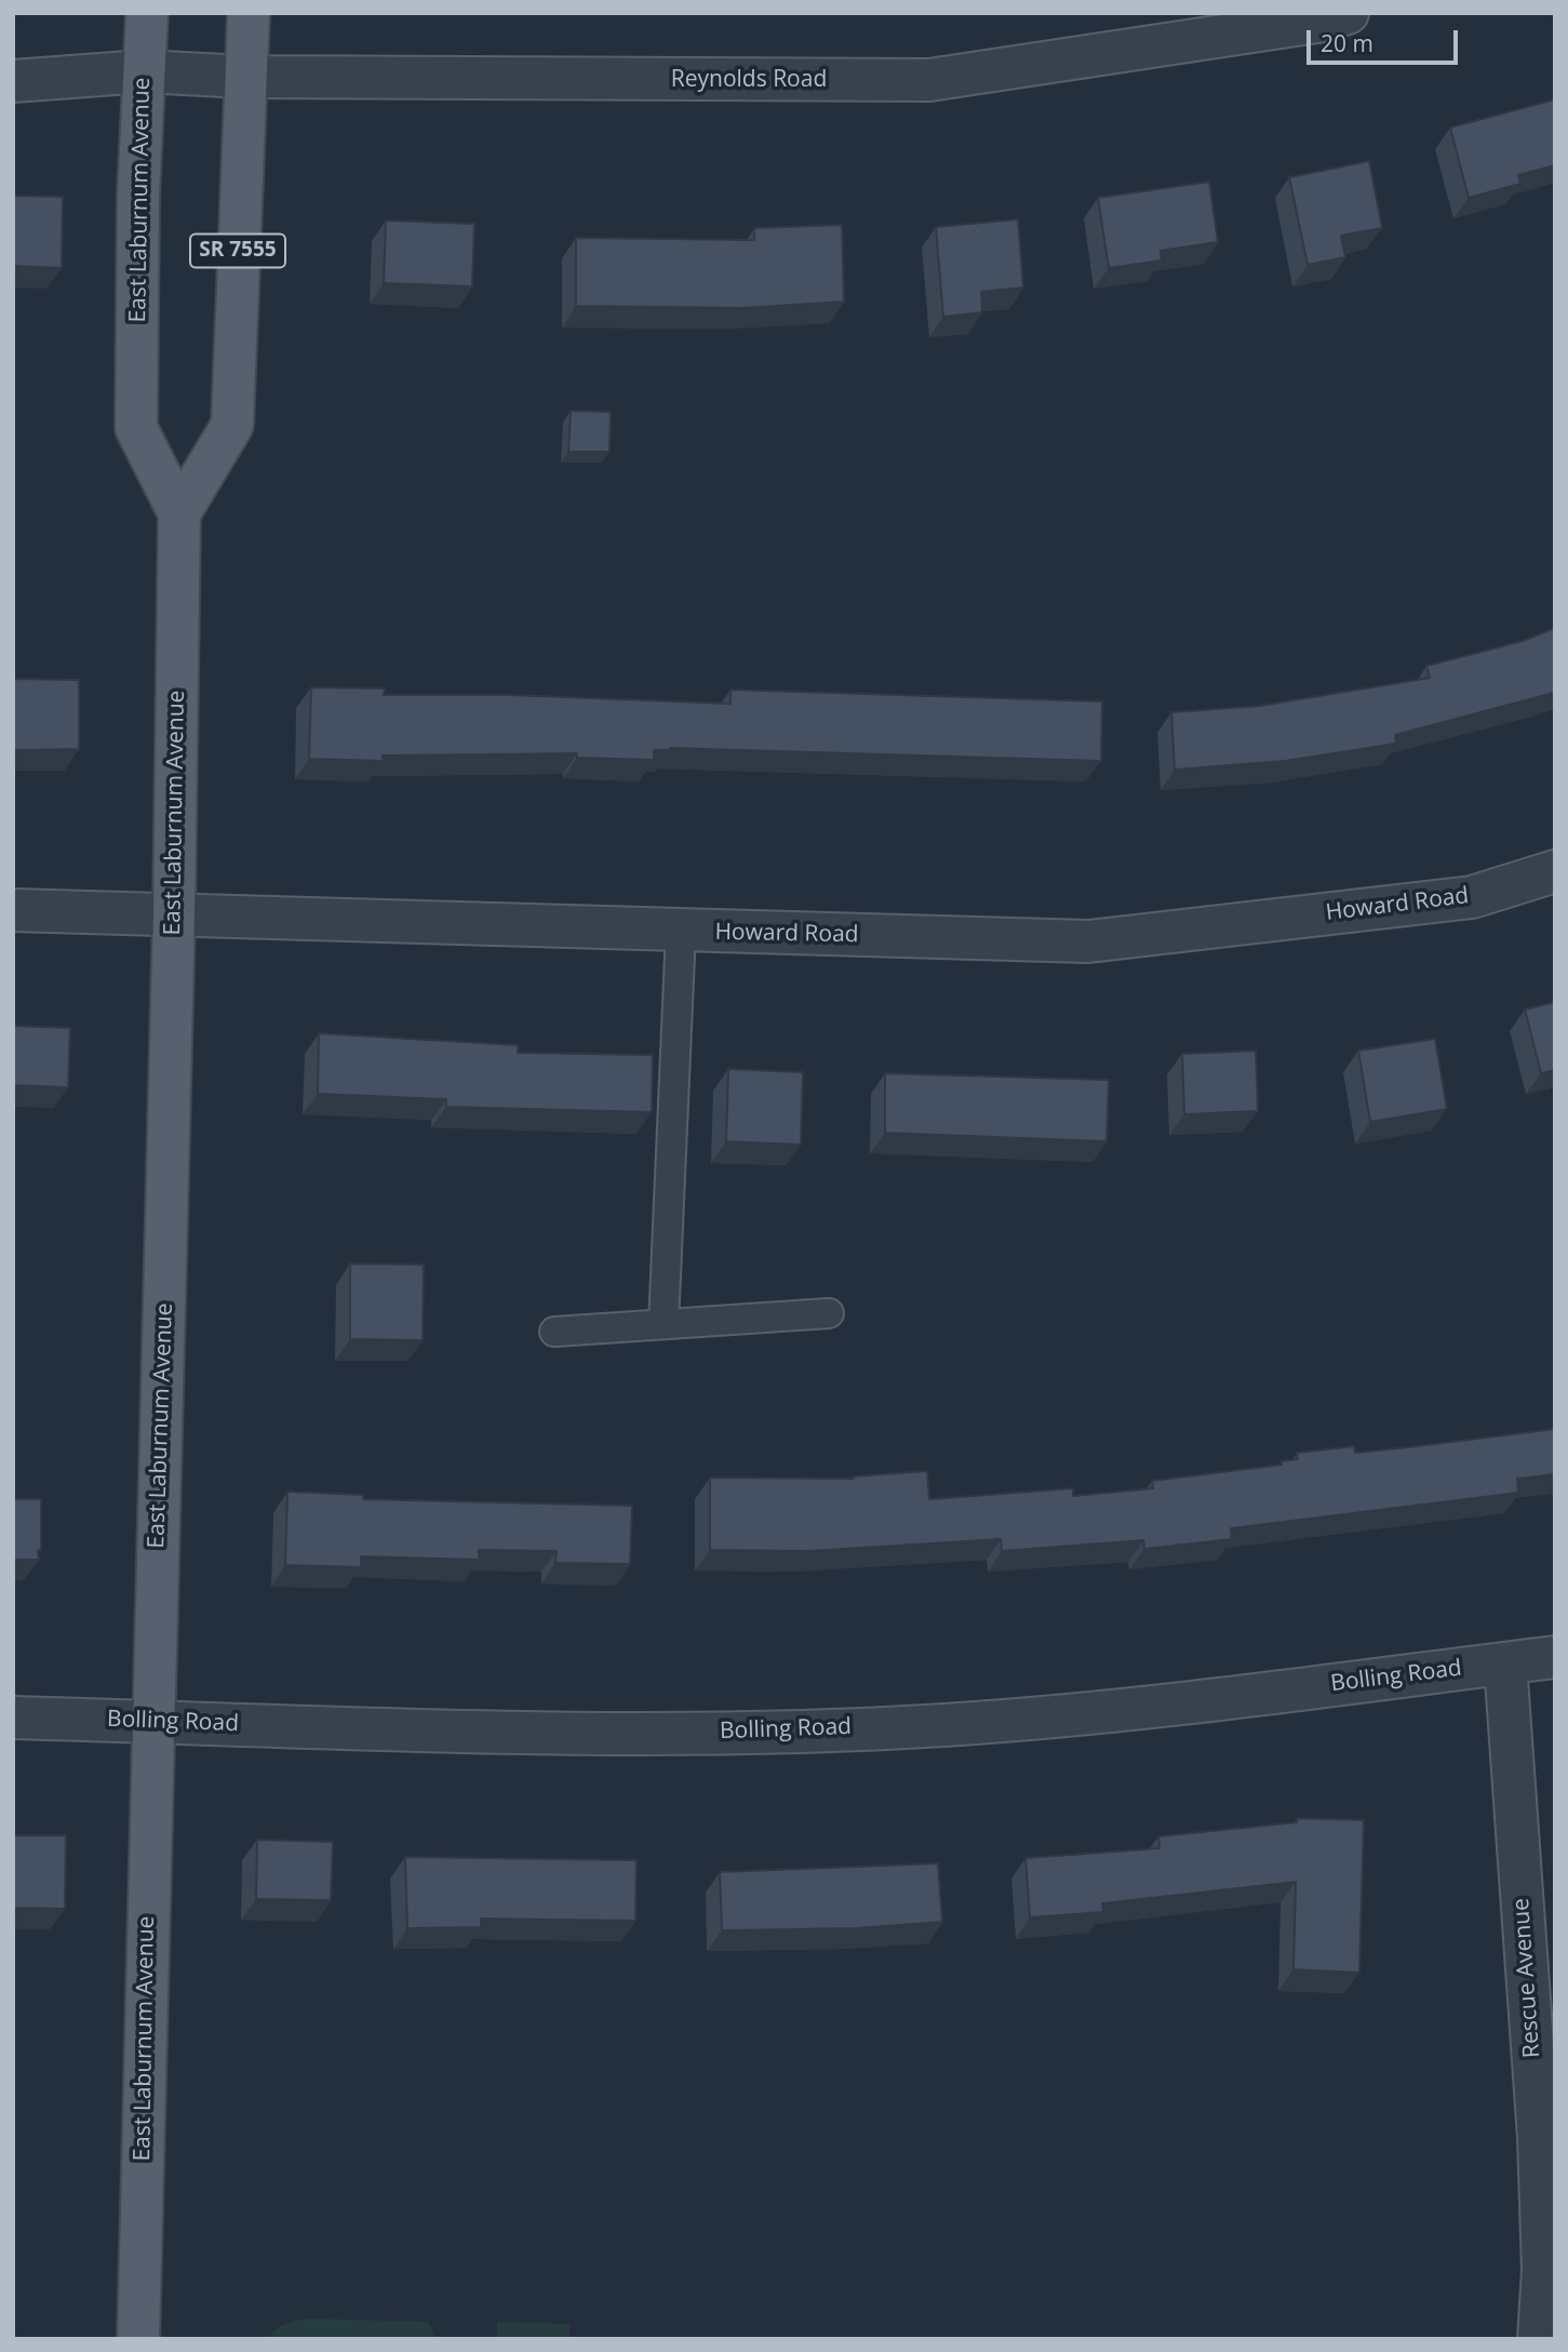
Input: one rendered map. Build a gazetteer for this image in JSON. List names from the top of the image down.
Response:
{
  "streets": {
    "main road": ["East Laburnum Avenue", "SR 7555"],
    "street": [
      "Reynolds Road",
      "Howard Road",
      "Bolling Road",
      "Rescue Avenue"
    ]
  },
  "crossings": [
    ["Reynolds Road", "East Laburnum Avenue"],
    ["Reynolds Road", "SR 7555"],
    ["East Laburnum Avenue", "SR 7555"],
    ["East Laburnum Avenue", "Howard Road"],
    ["East Laburnum Avenue", "Bolling Road"],
    ["Bolling Road", "Rescue Avenue"]
  ],
  "scale_bar": "20 m"
}
